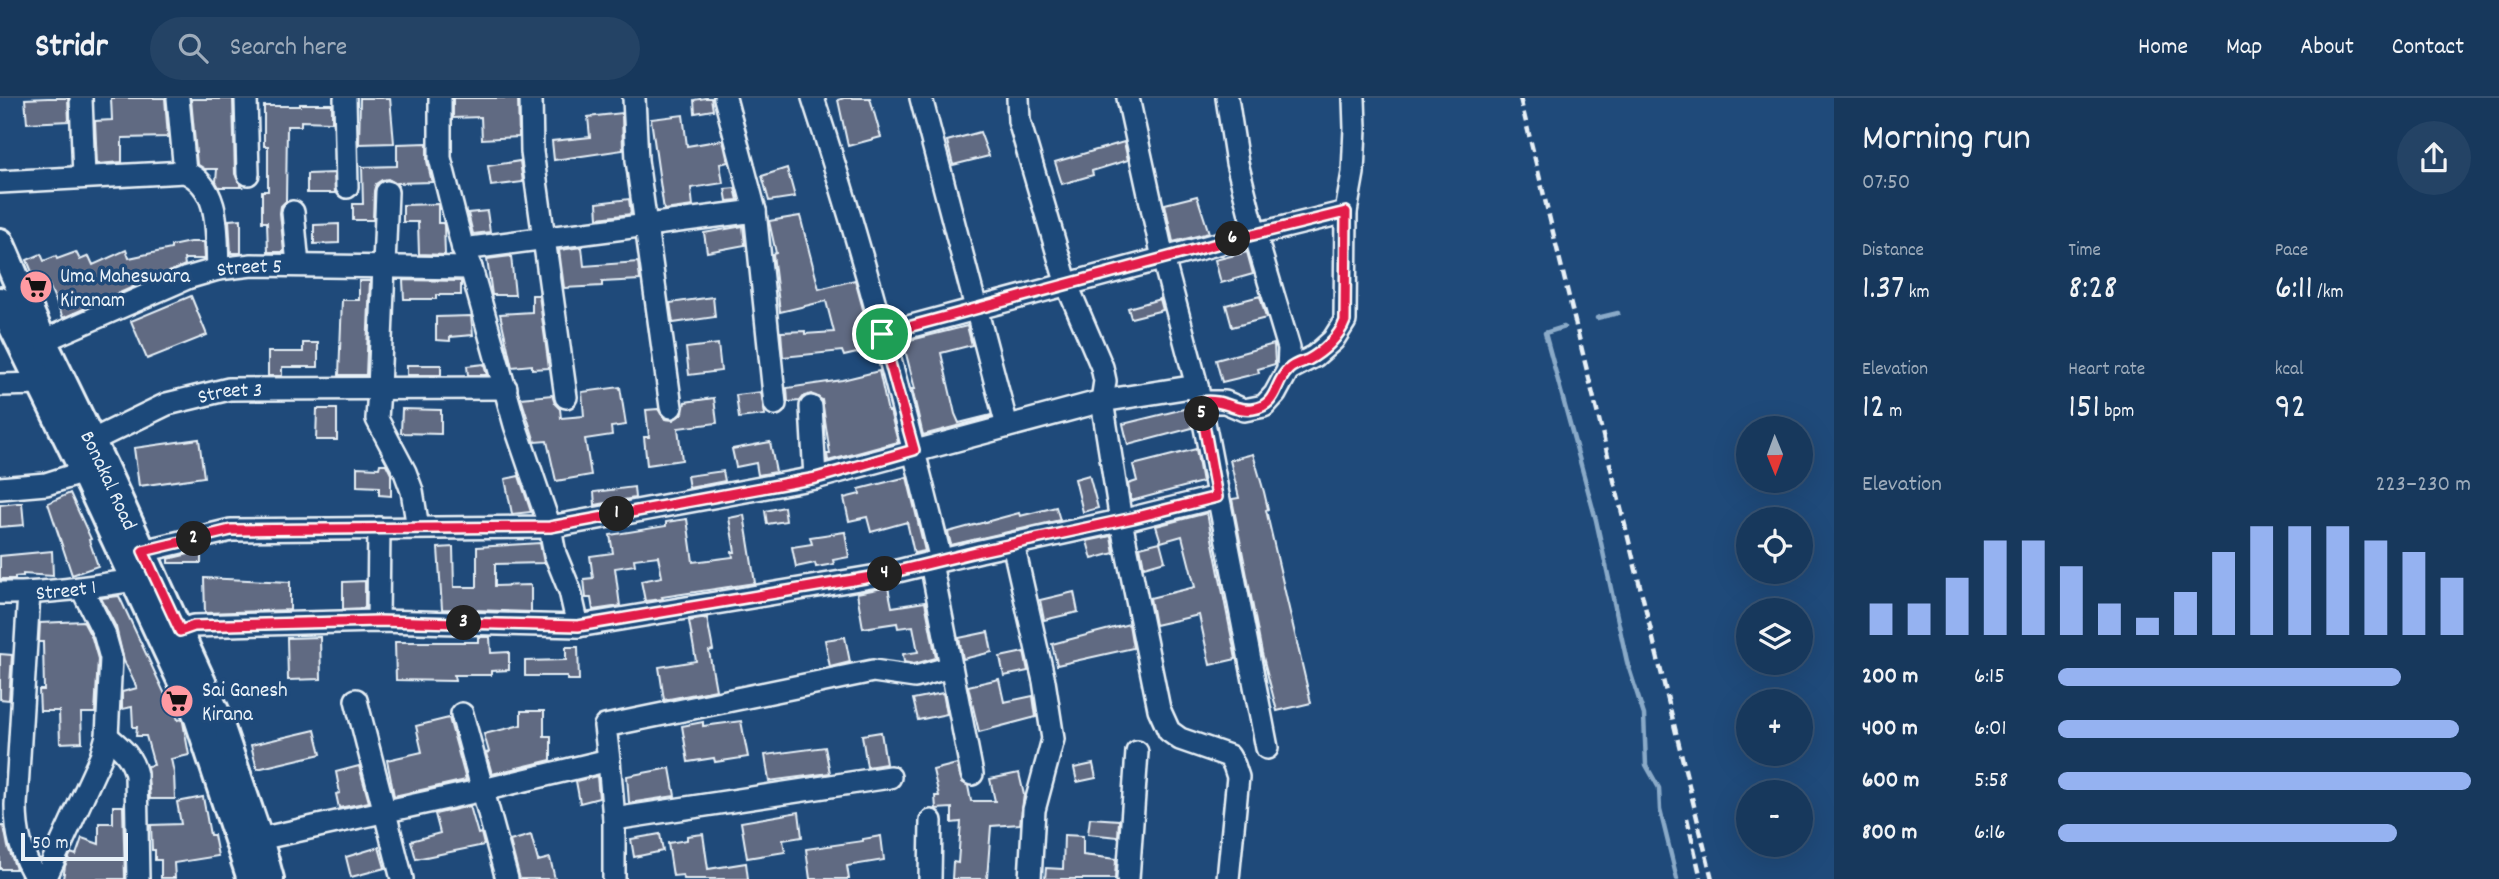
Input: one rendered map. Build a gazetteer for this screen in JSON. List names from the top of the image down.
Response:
{
  "streets": {
    "main road": ["Bonakal Road"],
    "street": ["Street 5", "Street 3", "Street 1"]
  },
  "crossings": [
    ["Street 5", "Bonakal Road"],
    ["Street 3", "Bonakal Road"],
    ["Bonakal Road", "Street 1"]
  ],
  "places": {
    "supermarket": ["Uma Maheswara Kiranam", "Sai Ganesh Kirana"]
  },
  "scale_bar": "50 m",
  "north": "bottom",
  "page": {
    "header": "Stridr",
    "search": "Search here",
    "nav": [
      "Home",
      "Map",
      "About",
      "Contact"
    ],
    "heading": ["Morning run", "07:50"],
    "stats": [
      ["Distance", "1.37 km"],
      ["Time", "8:28"],
      ["Pace", "6:11 /km"],
      ["Elevation", "12 m"],
      ["Heart rate", "151 bpm"],
      ["kcal", "92"]
    ],
    "pins": [
      "6",
      "5",
      "1",
      "2",
      "4",
      "3"
    ],
    "map_buttons": ["+", "−"],
    "chart": ["Elevation", "223–230 m"],
    "list": [
      {
        "name": "200 m",
        "note": "6:15"
      },
      {
        "name": "400 m",
        "note": "6:01"
      },
      {
        "name": "600 m",
        "note": "5:58"
      },
      {
        "name": "800 m",
        "note": "6:16"
      }
    ],
    "scale": "50 m"
  }
}
